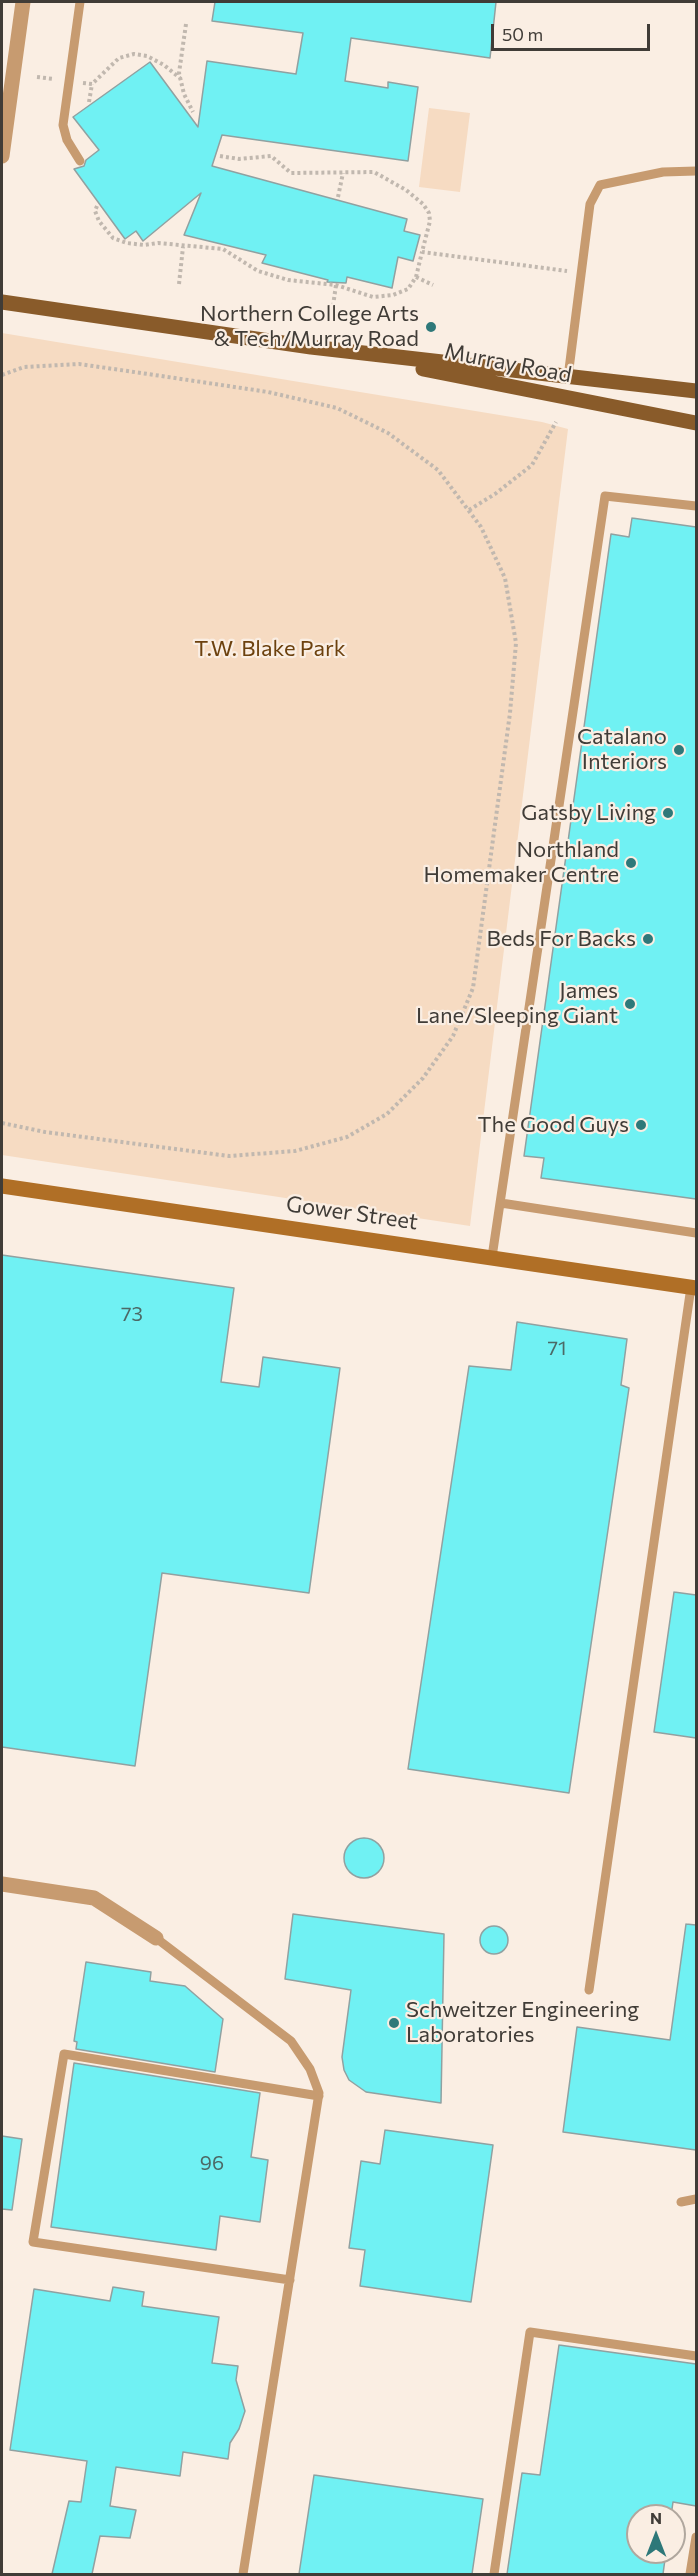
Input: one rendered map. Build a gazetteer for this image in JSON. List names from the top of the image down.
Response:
{
  "streets": {
    "main road": ["Murray Road"],
    "street": ["Gower Street"]
  },
  "parks": ["T.W. Blake Park"],
  "places": [
    "Northern College Arts & Tech/Murray Road",
    "Catalano Interiors",
    "Gatsby Living",
    "Northland Homemaker Centre",
    "Beds For Backs",
    "James Lane/Sleeping Giant",
    "The Good Guys",
    "Schweitzer Engineering Laboratories"
  ],
  "house_numbers": ["73", "71", "96"],
  "scale_bar": "50 m",
  "north": "top"
}
